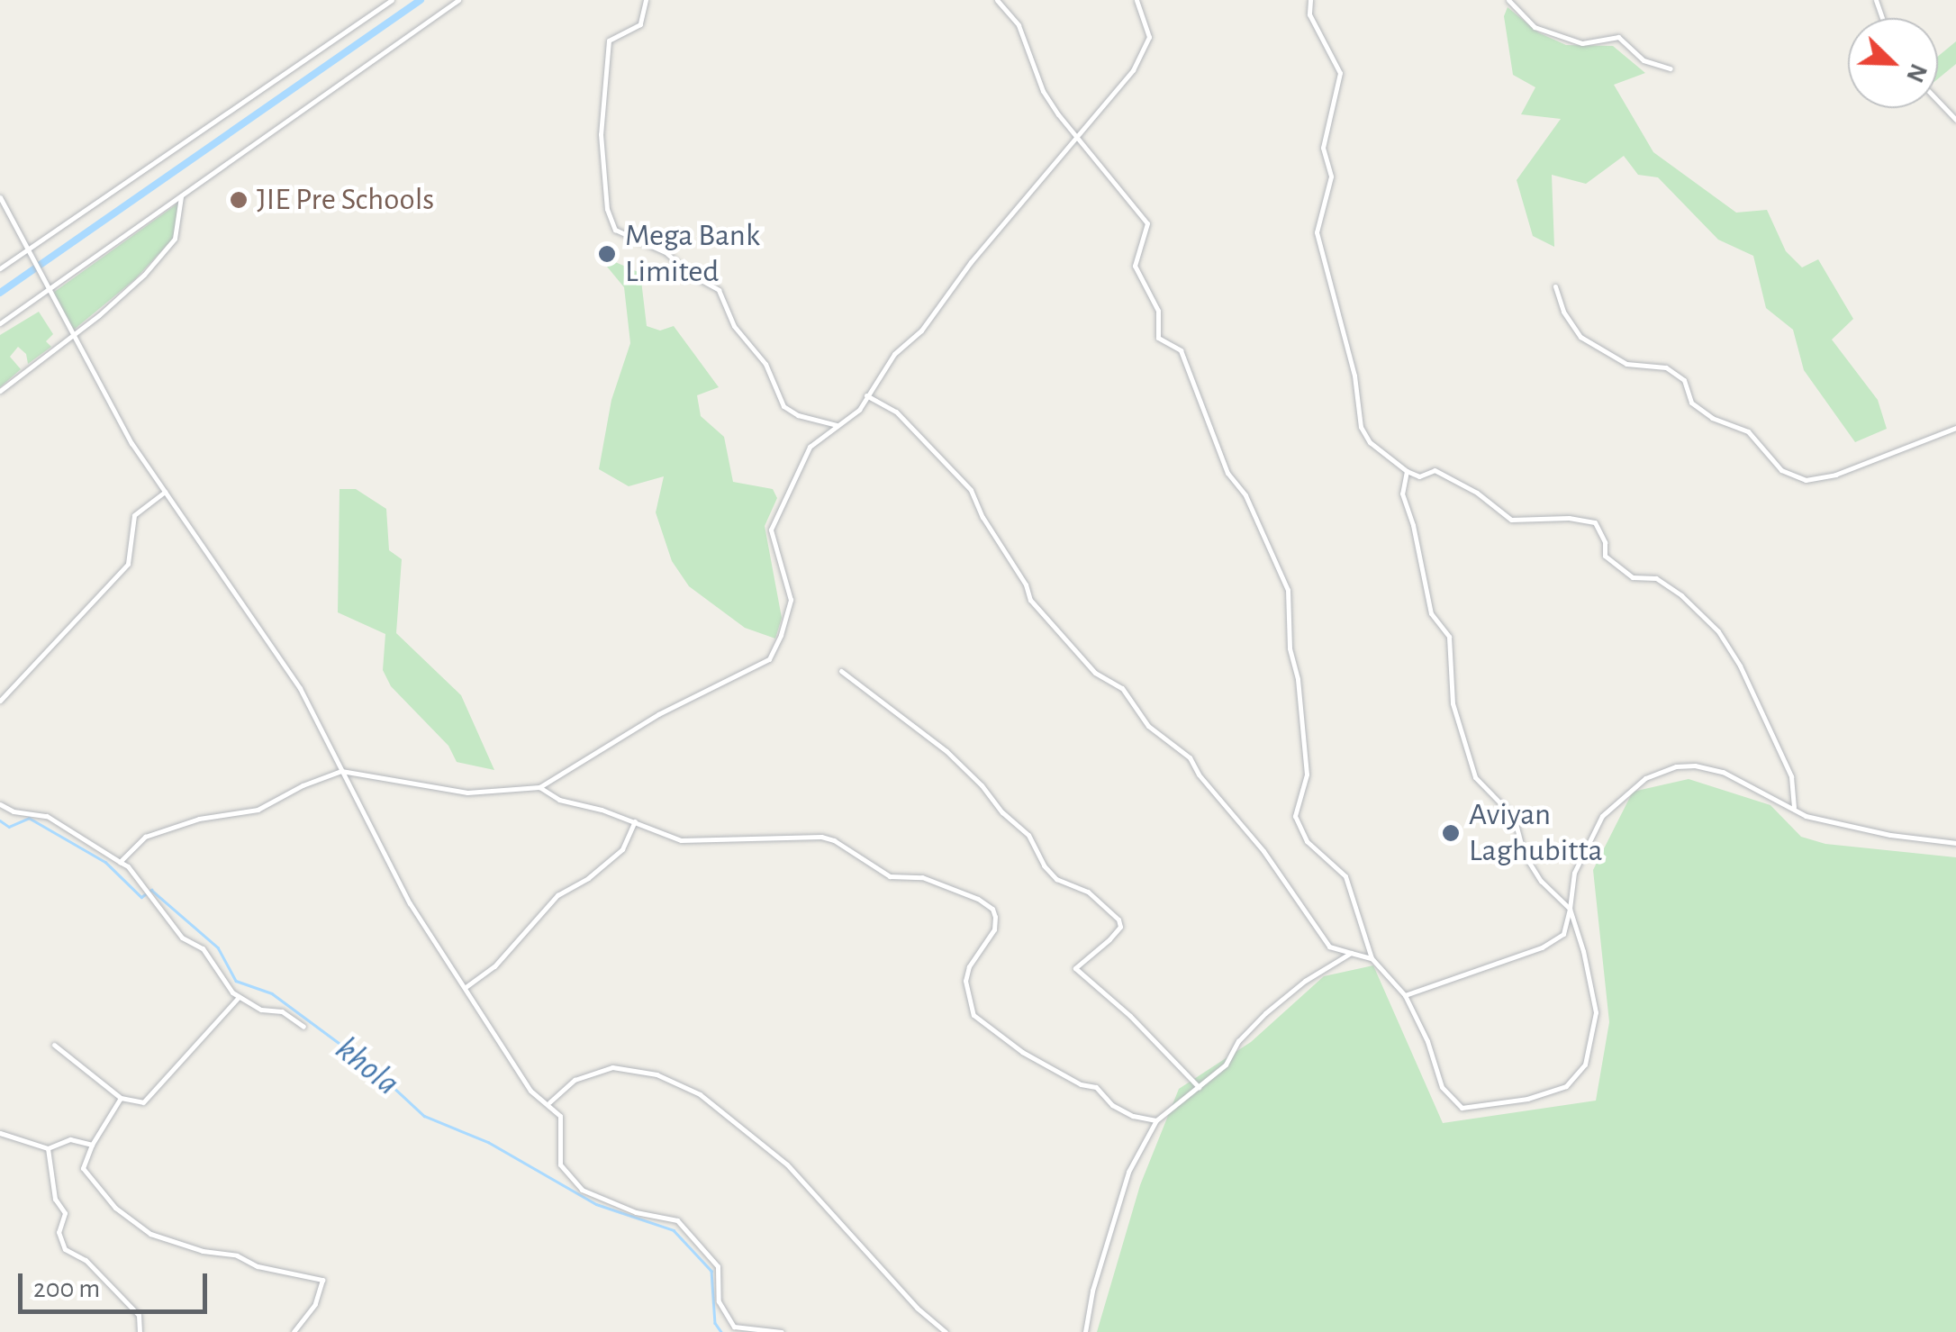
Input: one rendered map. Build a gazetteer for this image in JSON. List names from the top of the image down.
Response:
{
  "water": ["khola"],
  "places": ["JIE Pre Schools", "Mega Bank Limited", "Aviyan Laghubitta"],
  "scale_bar": "200 m",
  "north": "bottom right"
}
